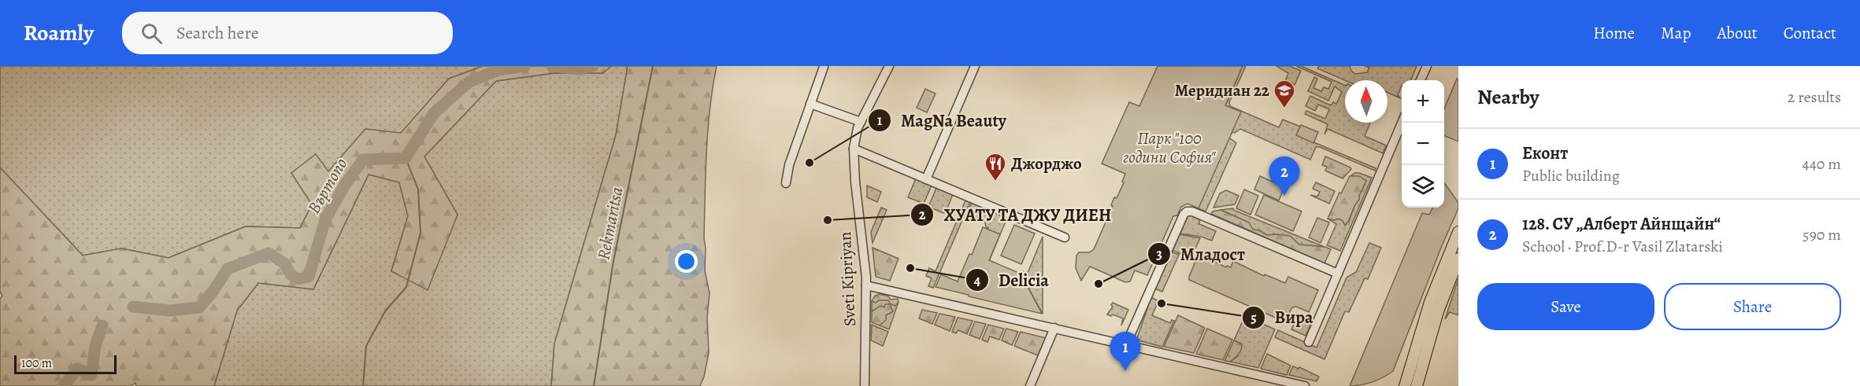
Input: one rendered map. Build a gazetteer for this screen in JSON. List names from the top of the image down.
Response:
{
  "streets": {
    "street": ["Sveti Kipriyan"]
  },
  "water": ["Въртопо", "Rekmaritsa"],
  "parks": ["Парк \"100 години София\""],
  "places": {
    "school or university": ["Меридиан 22"],
    "other": [
      "MagNa Beauty",
      "ХУАТУ ТА ДЖУ ДИЕН",
      "Delicia",
      "Младост",
      "Вира"
    ],
    "restaurant": ["Джорджо"]
  },
  "scale_bar": "100 m",
  "north": "top",
  "page": {
    "header": "Roamly",
    "search": "Search here",
    "nav": [
      "Home",
      "Map",
      "About",
      "Contact"
    ],
    "heading": ["Nearby", "2 results"],
    "map_buttons": ["+", "−"],
    "list": [
      {
        "mark": "1",
        "name": "Еконт",
        "note": "Public building",
        "value": "440 m"
      },
      {
        "mark": "2",
        "name": "128. СУ „Алберт Айнщайн“",
        "note": "School · Prof.D-r Vasil Zlatarski",
        "value": "590 m"
      }
    ],
    "pins": ["2", "1"],
    "buttons": ["Save", "Share"],
    "scale": "100 m"
  }
}
